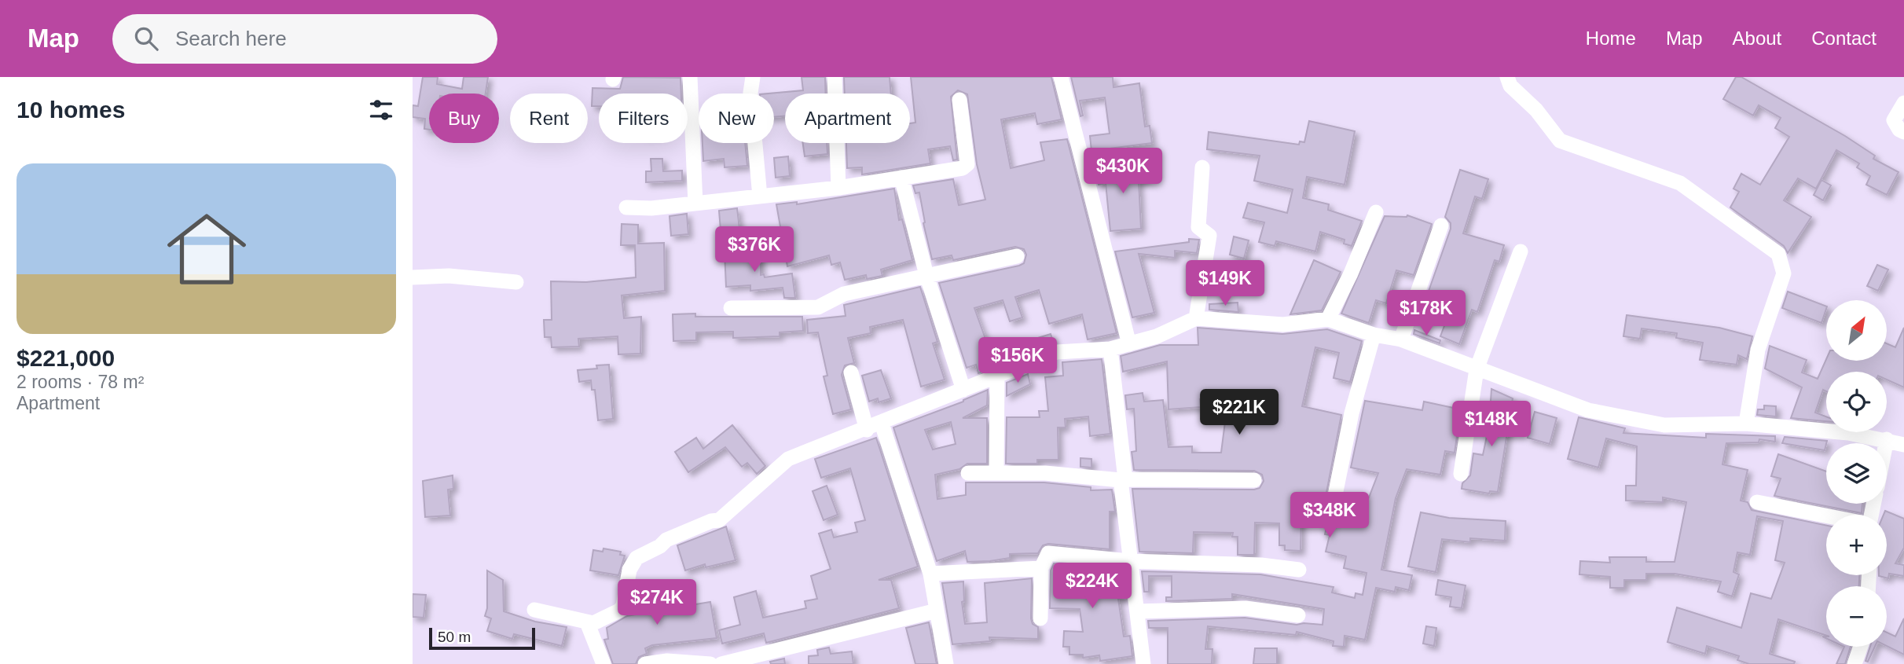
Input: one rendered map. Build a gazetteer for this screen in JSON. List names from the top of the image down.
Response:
{
  "scale_bar": "50 m",
  "north": "top right",
  "page": {
    "header": "Map",
    "search": "Search here",
    "nav": [
      "Home",
      "Map",
      "About",
      "Contact"
    ],
    "heading": "10 homes",
    "chip": [
      "Buy",
      "Rent",
      "Filters",
      "New",
      "Apartment"
    ],
    "list": [
      {
        "name": "$221,000",
        "note": "2 rooms · 78 m² · Apartment"
      }
    ],
    "price": [
      "$430K",
      "$376K",
      "$149K",
      "$178K",
      "$156K",
      "$221K",
      "$148K",
      "$348K",
      "$224K",
      "$274K"
    ],
    "map_buttons": ["+", "−"],
    "scale": "50 m"
  }
}
